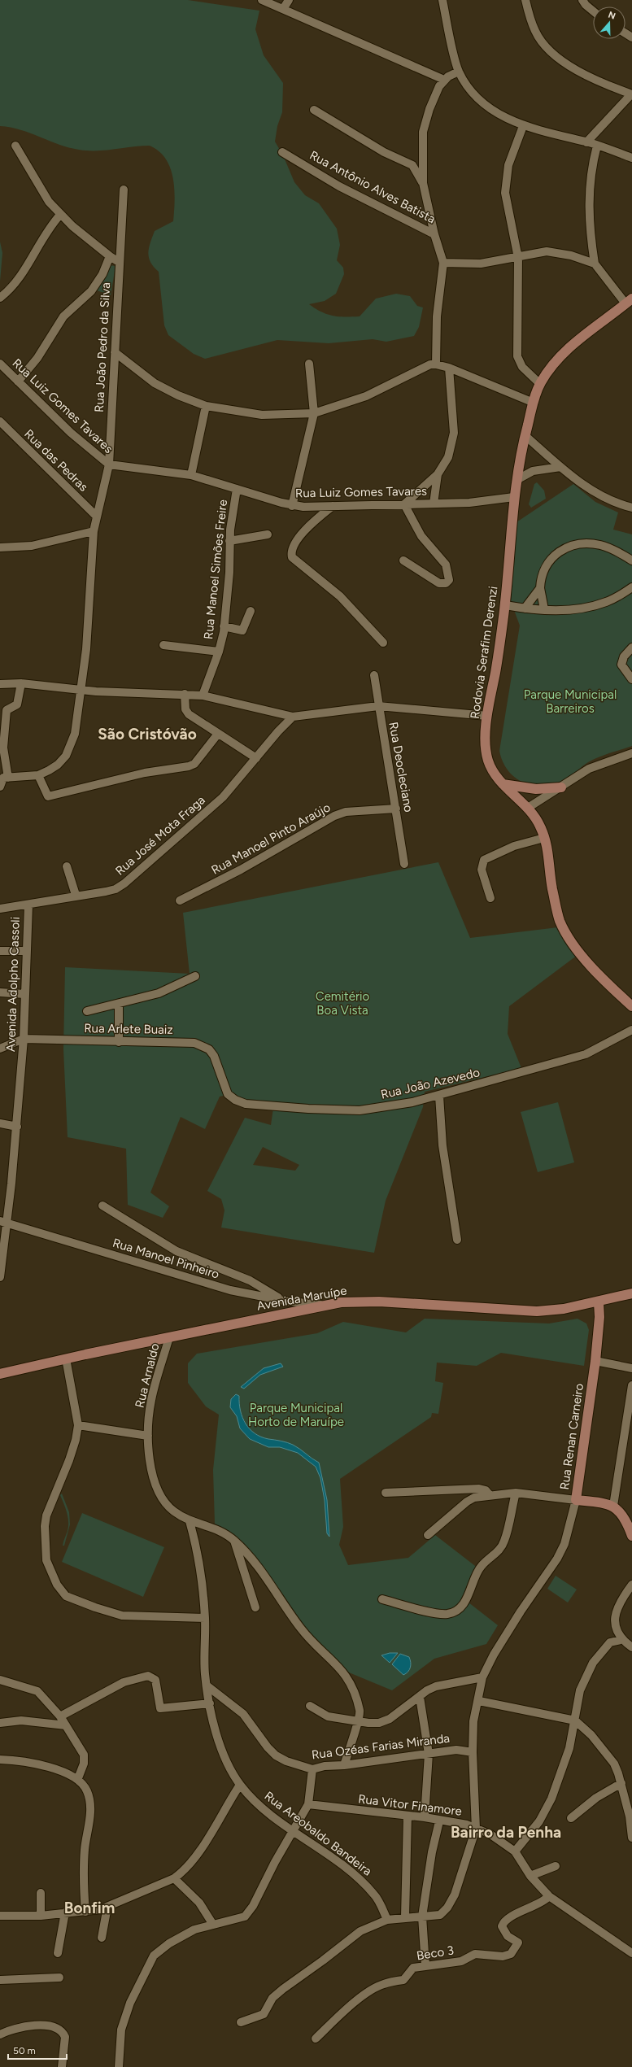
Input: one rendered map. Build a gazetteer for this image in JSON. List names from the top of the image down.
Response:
{
  "streets": {
    "main road": ["Rodovia Serafim Derenzi", "Avenida Maruípe", "Rua Renan Carneiro"],
    "street": [
      "Rua Antônio Alves Batista",
      "Rua João Pedro da Silva",
      "Rua Luiz Gomes Tavares",
      "Rua das Pedras",
      "Rua Manoel Simões Freire",
      "Rua Deocleciano",
      "Rua José Mota Fraga",
      "Rua Manoel Pinto Araújo",
      "Avenida Adolpho Cassoli",
      "Rua Arlete Buaiz",
      "Rua João Azevedo",
      "Rua Manoel Pinheiro",
      "Rua Arnaldo",
      "Rua Ozéas Farias Miranda",
      "Rua Vitor Finamore",
      "Rua Areobaldo Bandeira",
      "Beco 3"
    ]
  },
  "crossings": [
    ["Rua João Pedro da Silva", "Rua Luiz Gomes Tavares"],
    ["Rua João Pedro da Silva", "Rua das Pedras"],
    ["Rua Luiz Gomes Tavares", "Rua Manoel Simões Freire"],
    ["Rua Luiz Gomes Tavares", "Rodovia Serafim Derenzi"],
    ["Rua Deocleciano", "Rua Manoel Pinto Araújo"],
    ["Rua José Mota Fraga", "Avenida Adolpho Cassoli"],
    ["Avenida Adolpho Cassoli", "Rua Arlete Buaiz"],
    ["Avenida Adolpho Cassoli", "Rua Manoel Pinheiro"],
    ["Rua Arlete Buaiz", "Rua João Azevedo"],
    ["Rua Manoel Pinheiro", "Avenida Maruípe"],
    ["Avenida Maruípe", "Rua Arnaldo"],
    ["Avenida Maruípe", "Rua Renan Carneiro"],
    ["Rua Arnaldo", "Rua Ozéas Farias Miranda"],
    ["Rua Arnaldo", "Rua Areobaldo Bandeira"],
    ["Rua Ozéas Farias Miranda", "Rua Areobaldo Bandeira"],
    ["Rua Vitor Finamore", "Beco 3"]
  ],
  "districts": ["São Cristóvão", "Bairro da Penha", "Bonfim"],
  "parks": ["Parque Municipal Barreiros", "Cemitério Boa Vista", "Parque Municipal Horto de Maruípe"],
  "scale_bar": "50 m",
  "north": "top"
}
